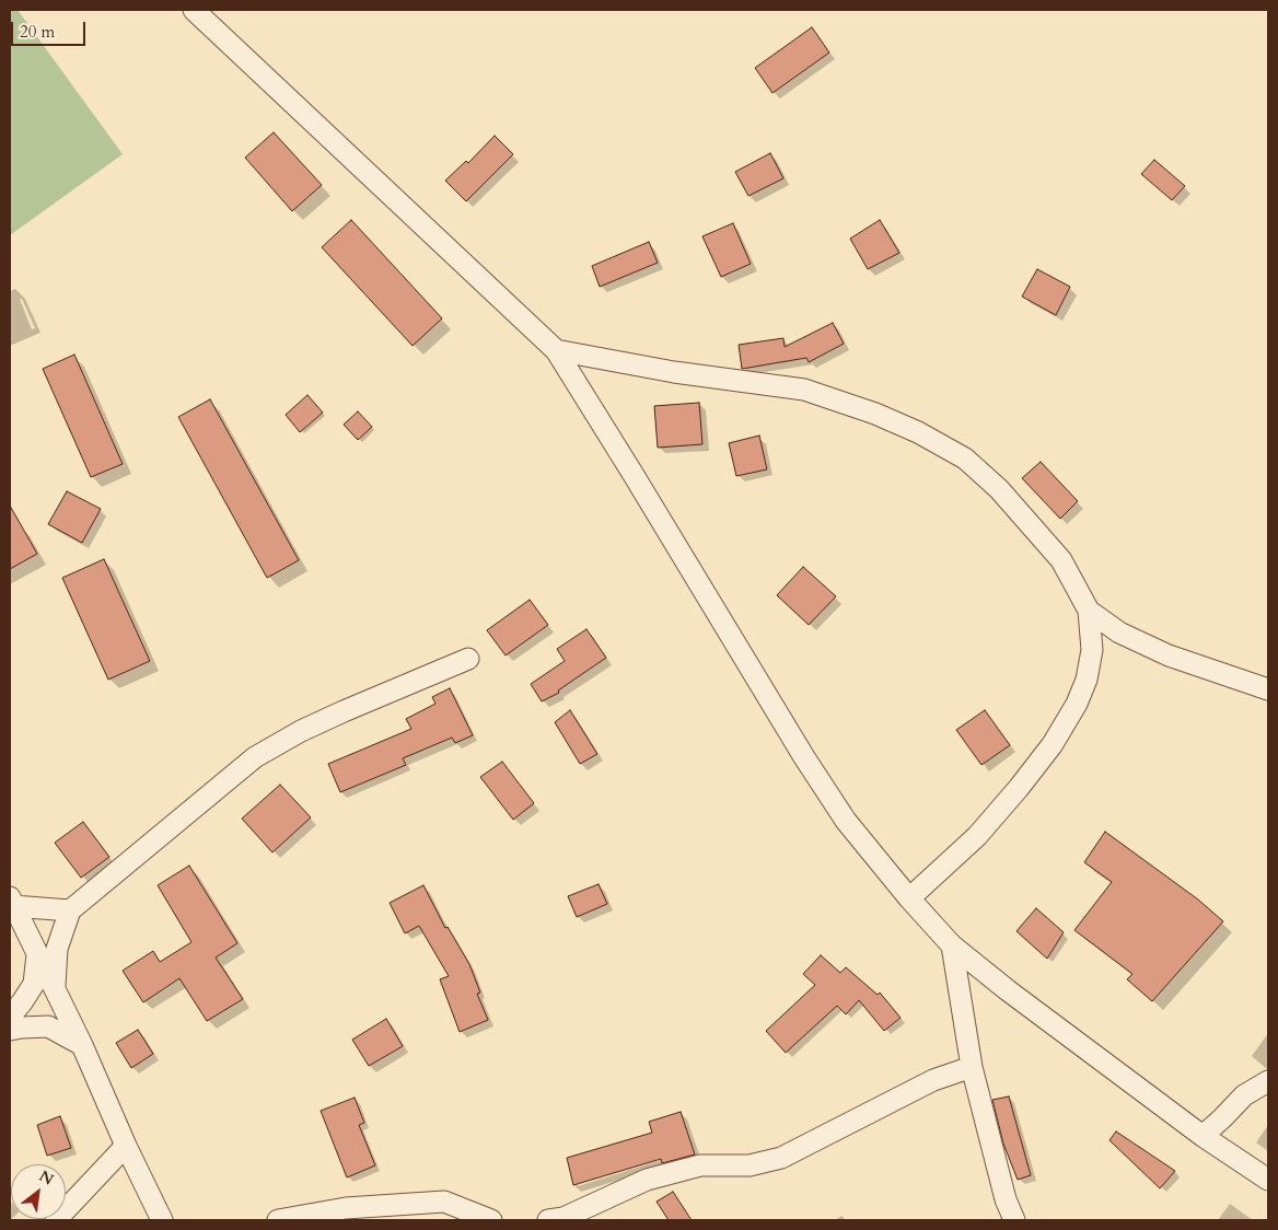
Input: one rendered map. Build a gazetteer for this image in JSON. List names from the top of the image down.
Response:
{
  "scale_bar": "20 m",
  "north": "top right"
}
